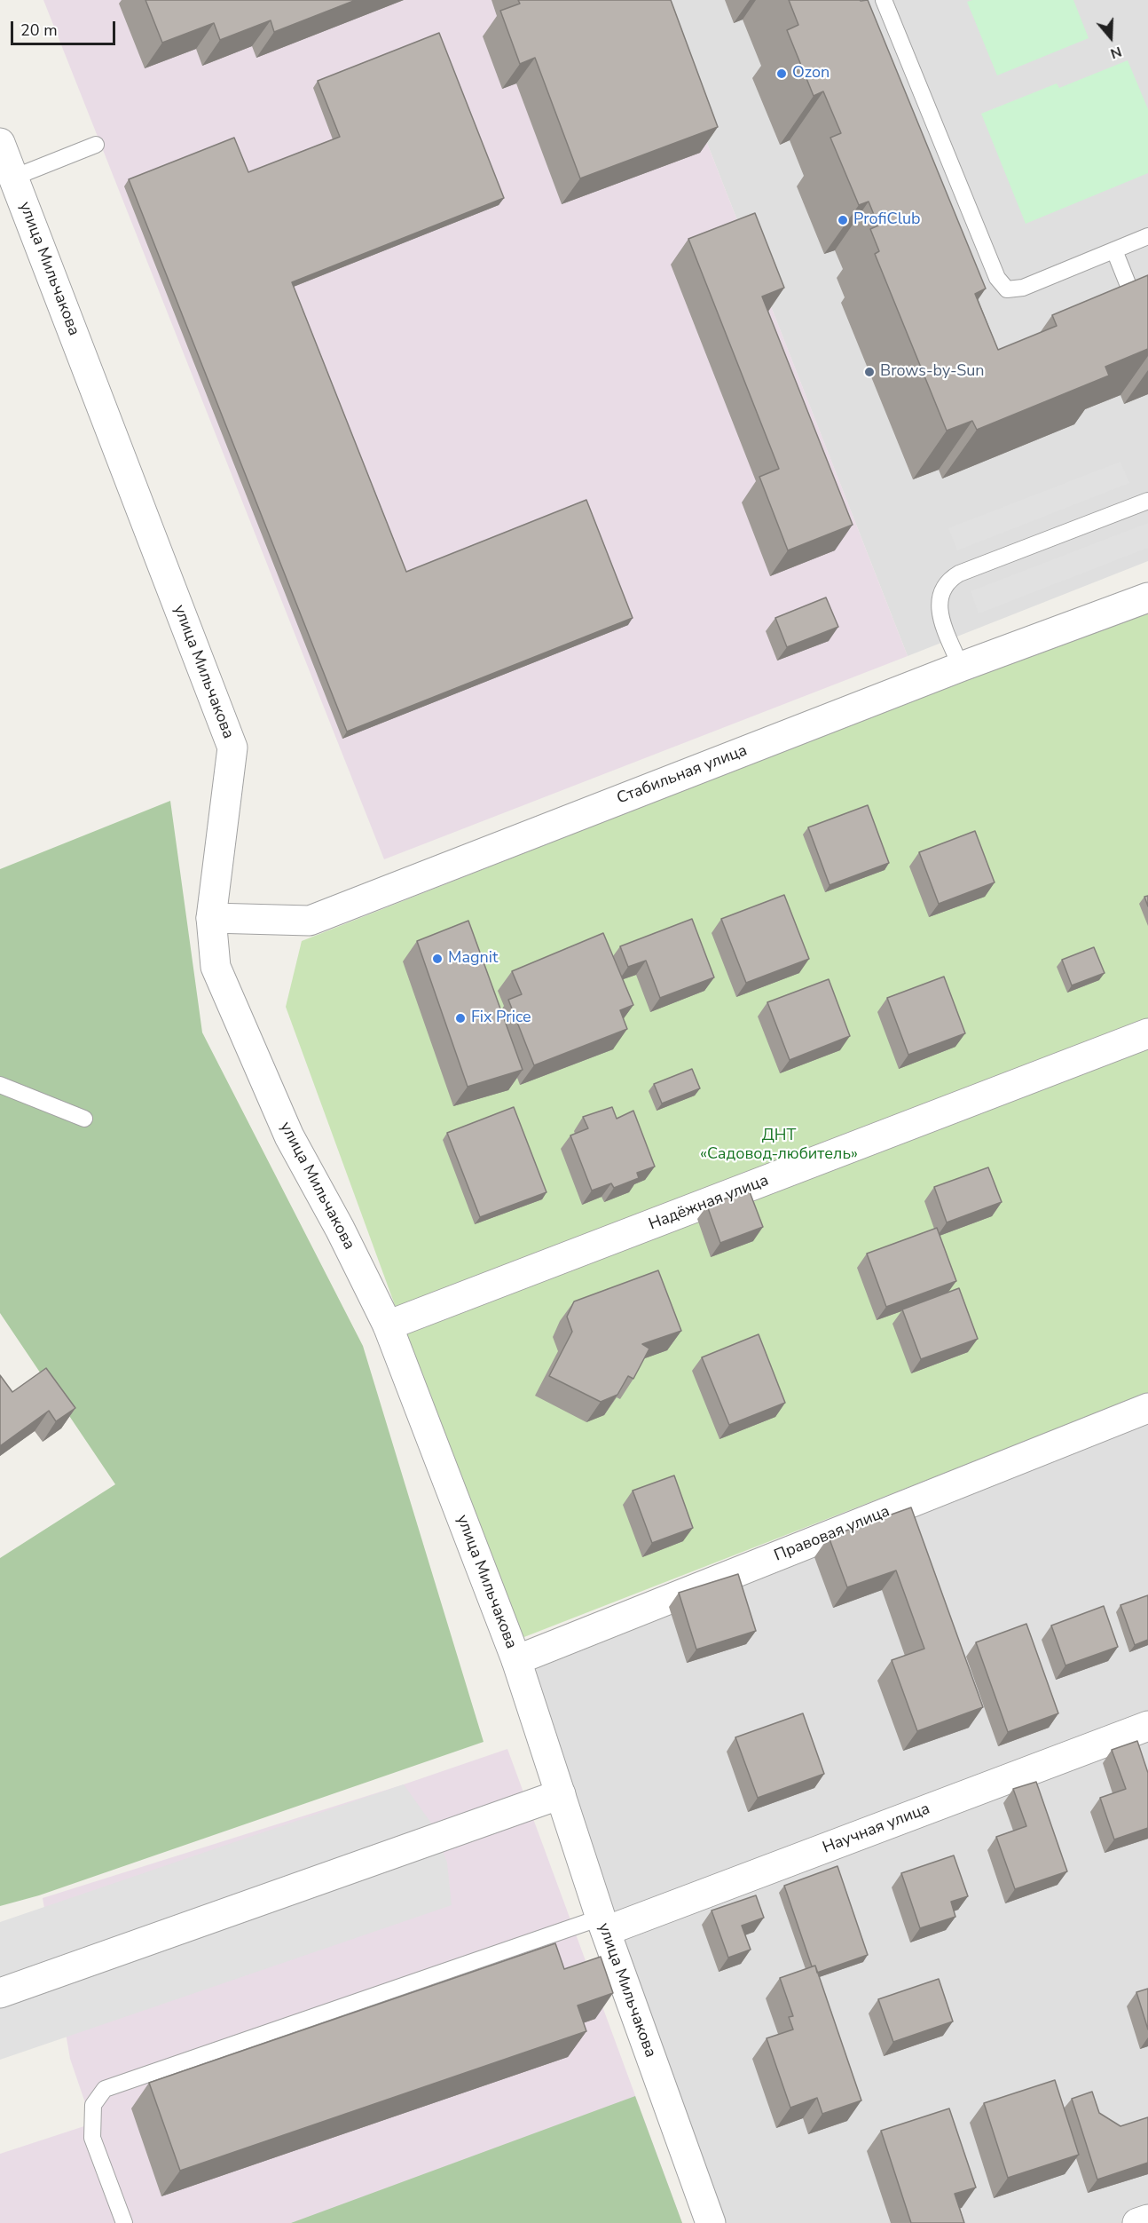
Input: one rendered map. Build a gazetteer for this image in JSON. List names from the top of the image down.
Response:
{
  "streets": {
    "street": [
      "улица Мильчакова",
      "Стабильная улица",
      "Надёжная улица",
      "Правовая улица",
      "Научная улица"
    ]
  },
  "crossings": [
    ["улица Мильчакова", "Стабильная улица"],
    ["улица Мильчакова", "Надёжная улица"],
    ["улица Мильчакова", "Правовая улица"],
    ["улица Мильчакова", "Научная улица"]
  ],
  "parks": ["ДНТ «Садовод-любитель»"],
  "places": [
    "Ozon",
    "ProfiClub",
    "Brows-by-Sun",
    "Magnit",
    "Fix Price"
  ],
  "scale_bar": "20 m",
  "north": "bottom"
}
